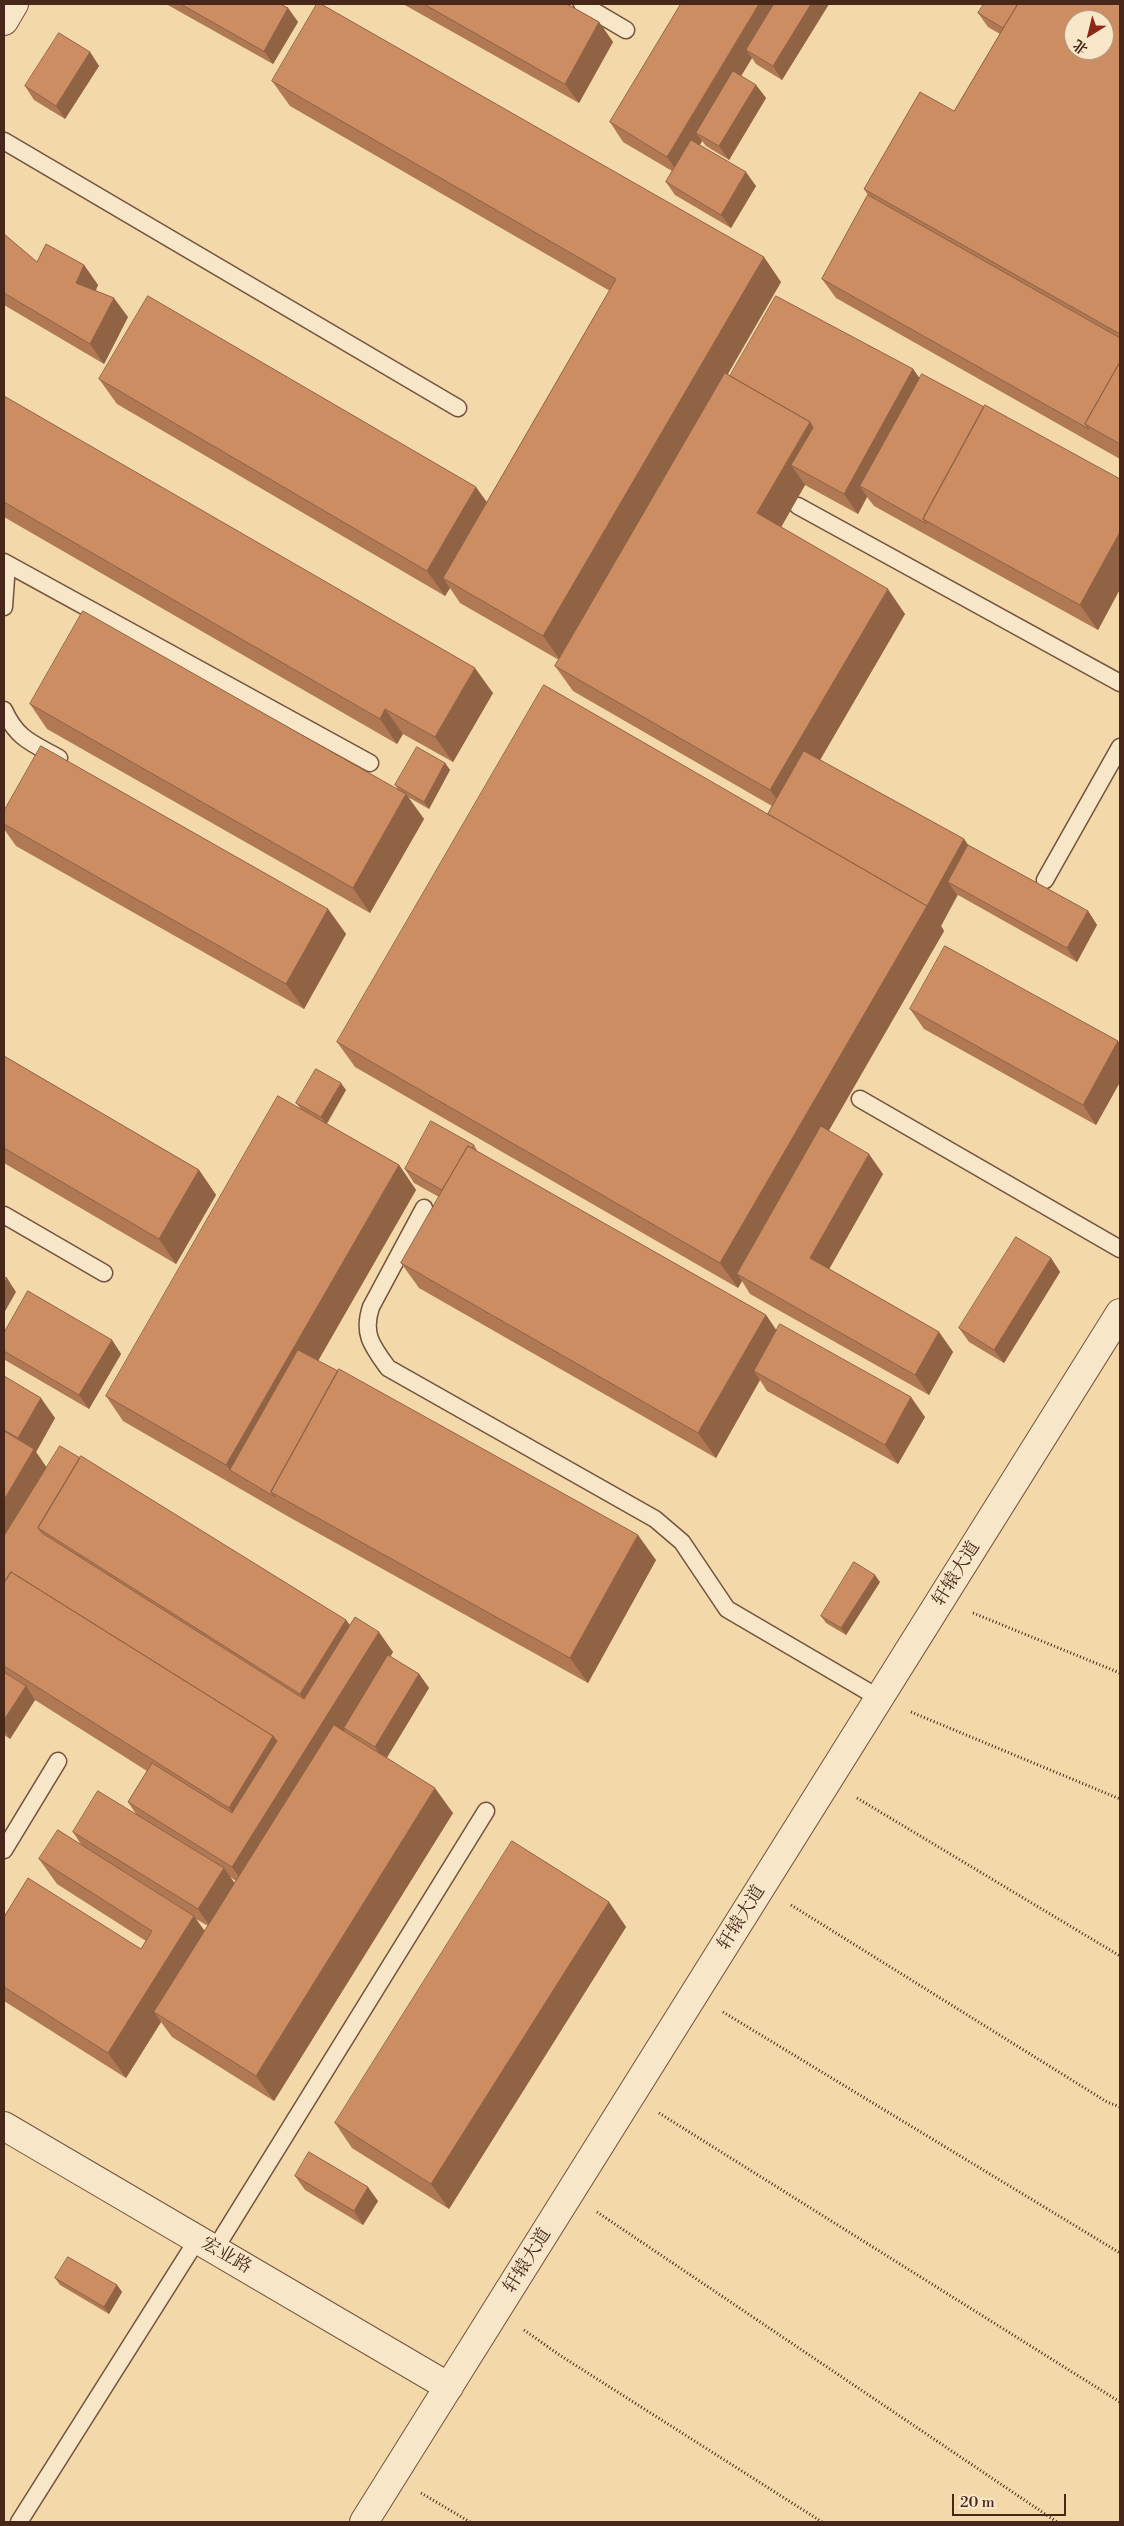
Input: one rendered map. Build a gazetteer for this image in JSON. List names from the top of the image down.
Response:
{
  "streets": {
    "street": ["轩辕大道", "宏业路"]
  },
  "crossings": [
    ["轩辕大道", "宏业路"]
  ],
  "scale_bar": "20 m",
  "north": "bottom left"
}
